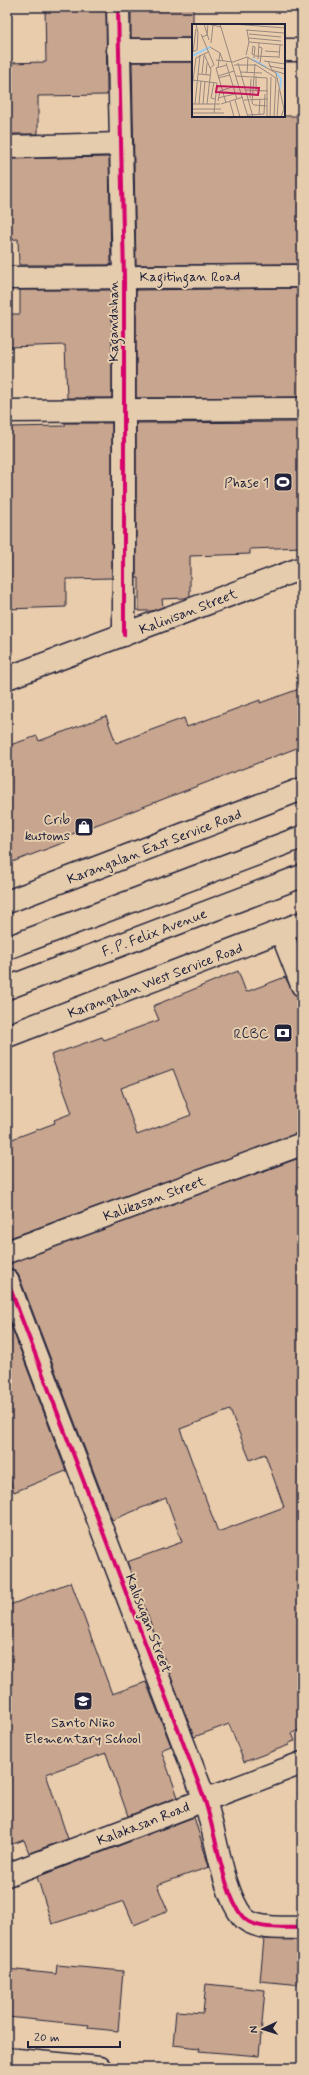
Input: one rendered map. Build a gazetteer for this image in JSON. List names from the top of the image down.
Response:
{
  "streets": {
    "street": [
      "Kagitingan Road",
      "Kagandahan",
      "Kalinisan Street",
      "Karangalan East Service Road",
      "F. P. Felix Avenue",
      "Karangalan West Service Road",
      "Kalikasan Street",
      "Kalusugan Street",
      "Kalakasan Road"
    ]
  },
  "crossings": [
    ["Kagitingan Road", "Kagandahan"],
    ["Kagandahan", "Kalinisan Street"],
    ["Kalusugan Street", "Kalakasan Road"]
  ],
  "places": {
    "sports": ["Phase 1"],
    "shop": ["Crib kustoms"],
    "bank": ["RCBC"],
    "school or university": ["Santo Niño Elementary School"]
  },
  "scale_bar": "20 m",
  "north": "left"
}
